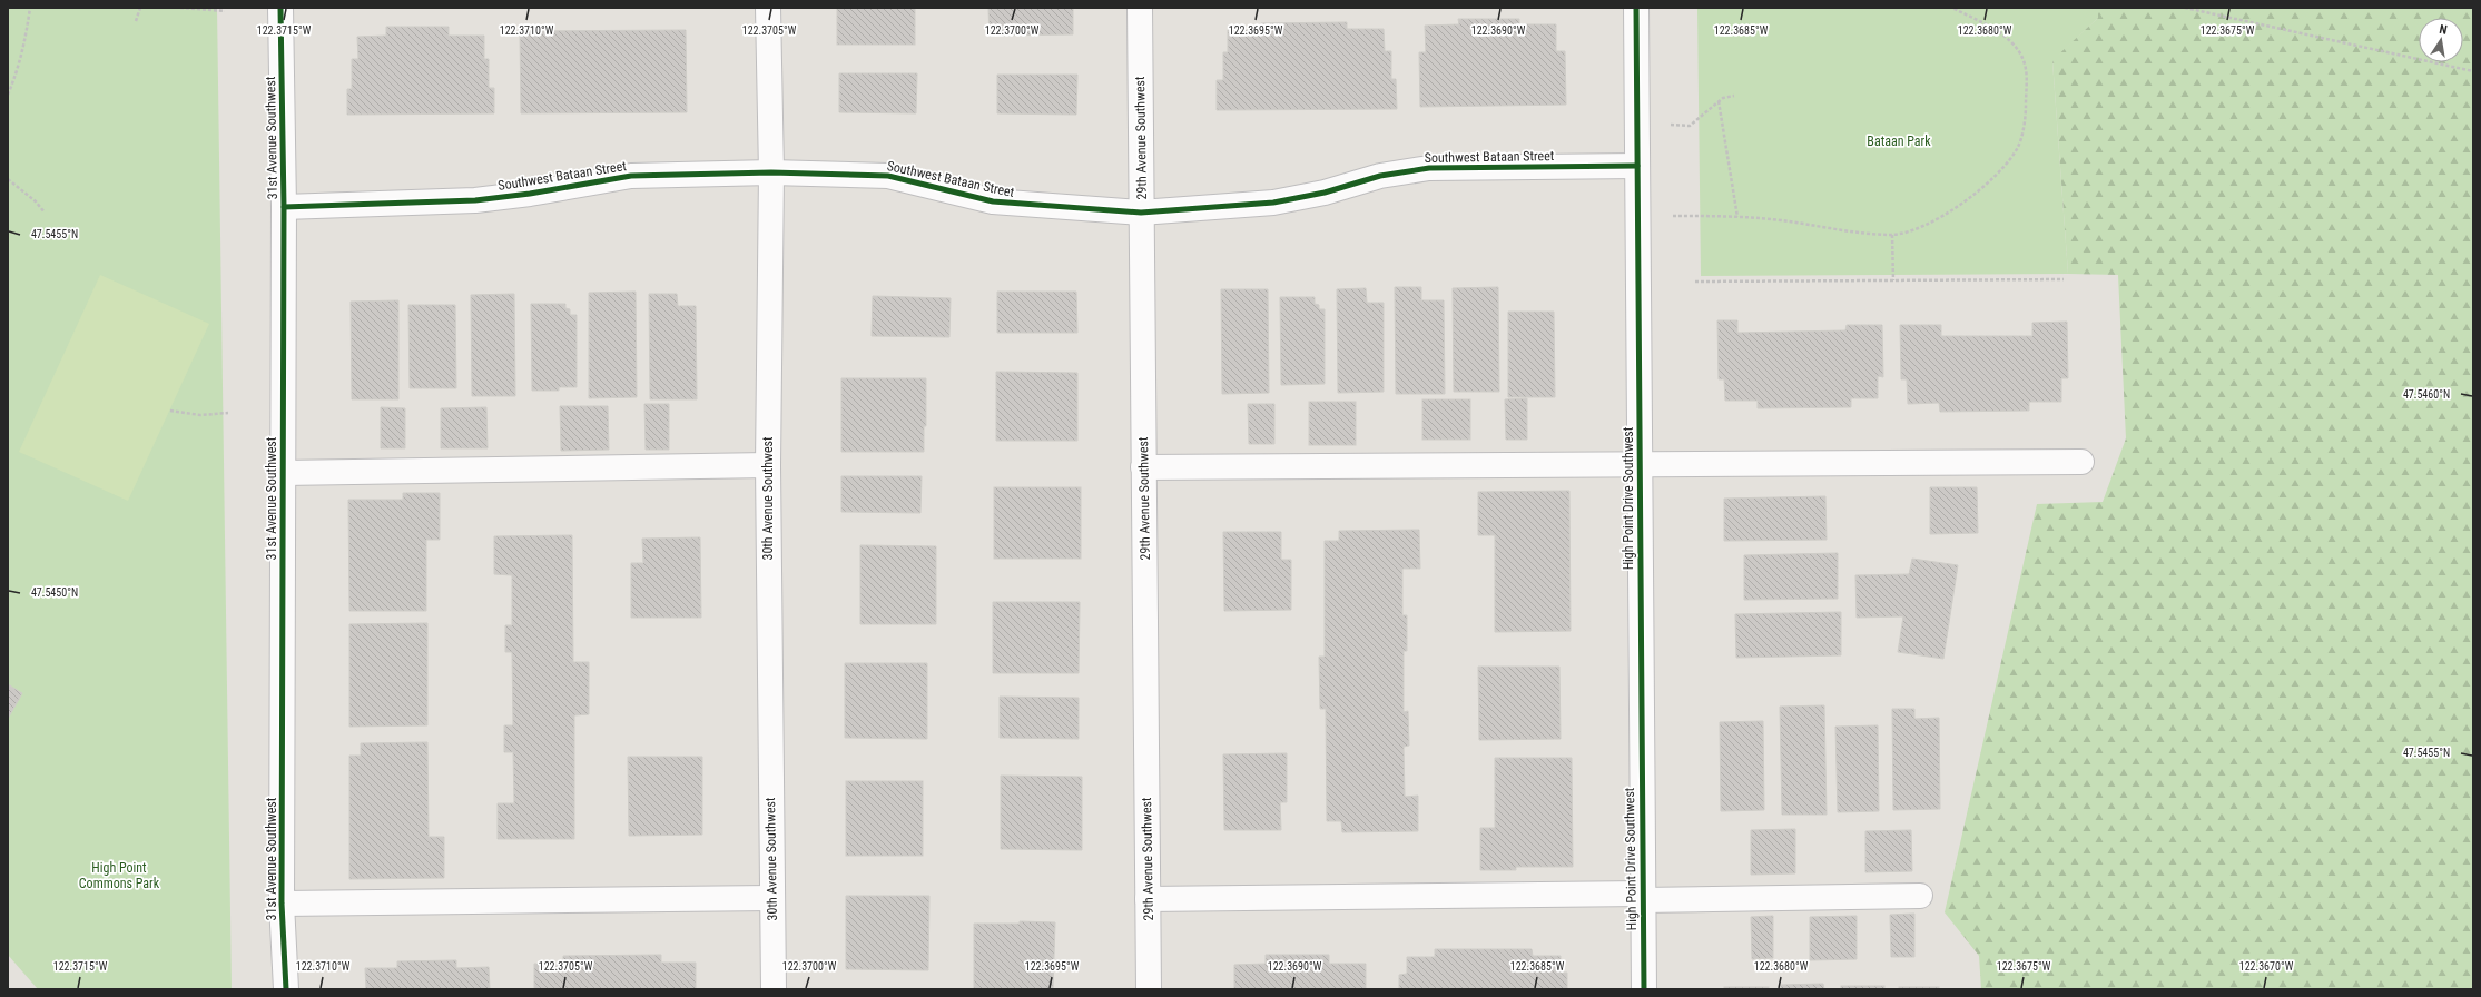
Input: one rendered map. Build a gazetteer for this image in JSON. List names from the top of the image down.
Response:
{
  "streets": {
    "street": [
      "31st Avenue Southwest",
      "29th Avenue Southwest",
      "Southwest Bataan Street",
      "30th Avenue Southwest",
      "High Point Drive Southwest"
    ]
  },
  "crossings": [
    ["31st Avenue Southwest", "Southwest Bataan Street"],
    ["29th Avenue Southwest", "Southwest Bataan Street"],
    ["Southwest Bataan Street", "30th Avenue Southwest"],
    ["Southwest Bataan Street", "High Point Drive Southwest"]
  ],
  "parks": ["Bataan Park", "High Point Commons Park"],
  "north": "top",
  "coordinates": [
    "122.3715°W",
    "122.3710°W",
    "122.3705°W",
    "122.3700°W",
    "122.3695°W",
    "122.3690°W",
    "122.3685°W",
    "122.3680°W",
    "122.3675°W",
    "47.5455°N",
    "47.5460°N",
    "47.5450°N",
    "122.3670°W"
  ]
}
